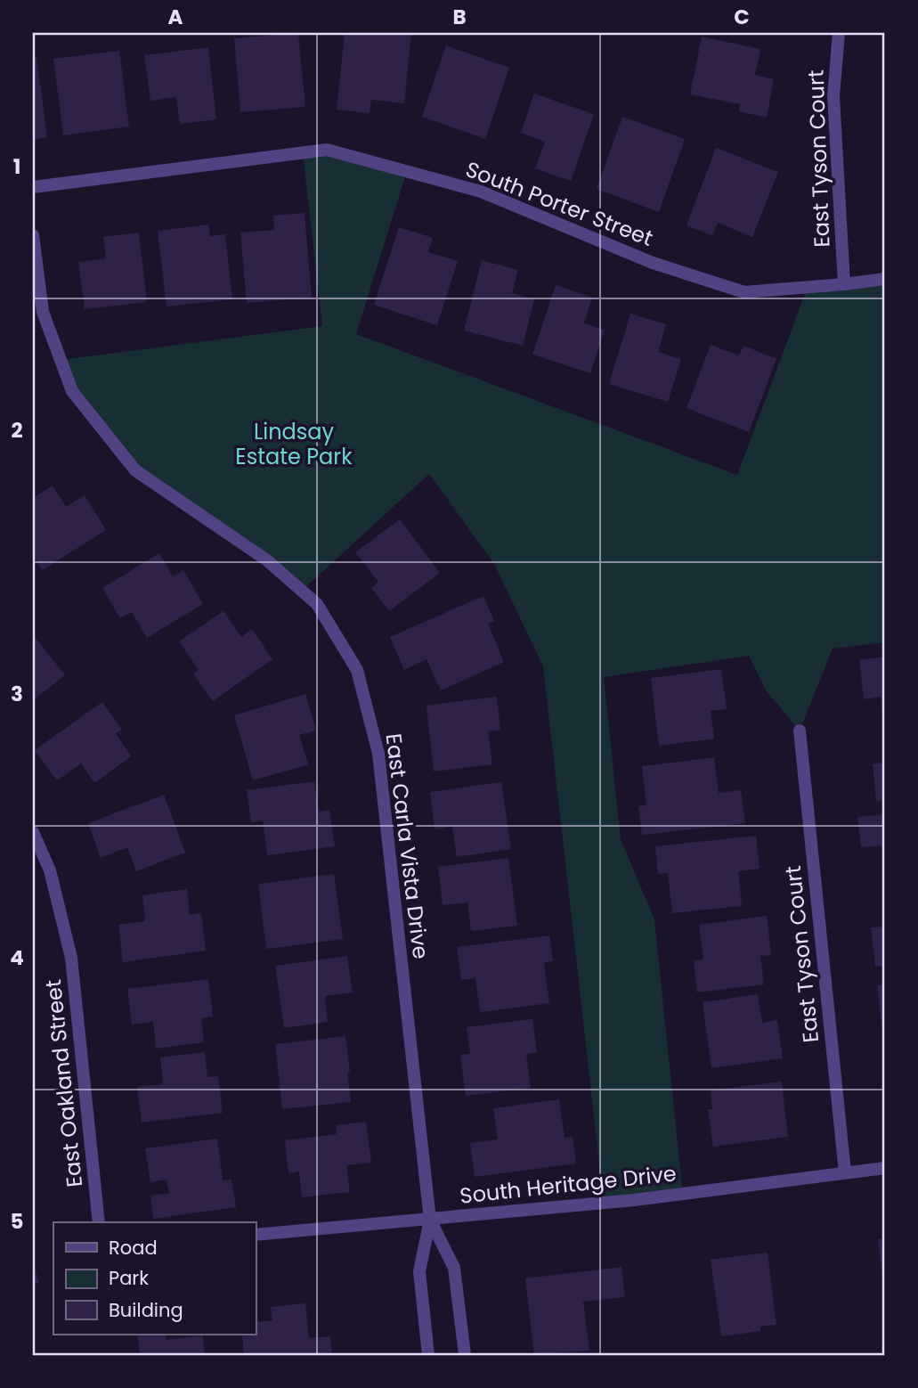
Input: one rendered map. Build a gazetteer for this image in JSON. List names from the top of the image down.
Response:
{
  "streets": {
    "street": [
      "East Tyson Court",
      "South Porter Street",
      "East Carla Vista Drive",
      "East Oakland Street",
      "South Heritage Drive"
    ]
  },
  "crossings": [
    ["East Tyson Court", "South Porter Street"],
    ["East Tyson Court", "South Heritage Drive"],
    ["East Carla Vista Drive", "South Heritage Drive"]
  ],
  "parks": ["Lindsay Estate Park"],
  "legend": ["Road", "Park", "Building"],
  "grid": {
    "columns": ["A", "B", "C"],
    "rows": [
      "1",
      "2",
      "3",
      "4",
      "5"
    ]
  }
}
